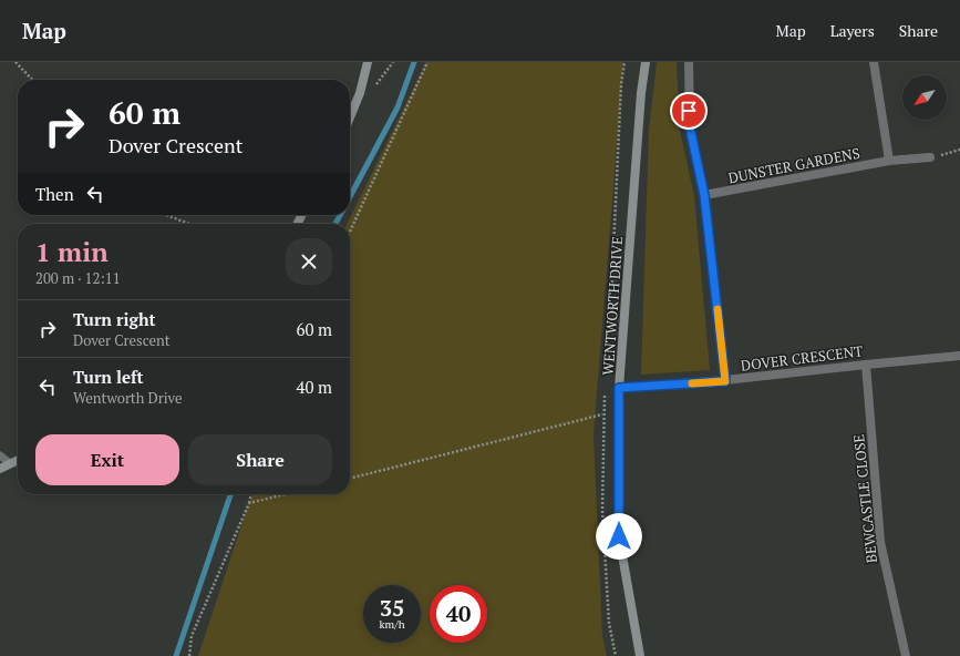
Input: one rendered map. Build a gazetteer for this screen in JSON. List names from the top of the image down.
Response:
{
  "streets": {
    "street": [
      "DUNSTER GARDENS",
      "WENTWORTH DRIVE",
      "DOVER CRESCENT",
      "BEWCASTLE CLOSE"
    ]
  },
  "crossings": [
    ["WENTWORTH DRIVE", "DOVER CRESCENT"],
    ["DOVER CRESCENT", "BEWCASTLE CLOSE"]
  ],
  "north": "bottom left",
  "page": {
    "header": "Map",
    "nav": ["Map", "Layers", "Share"],
    "turn": ["60 m", "Dover Crescent"],
    "then": "Then",
    "heading": ["1 min", "200 m · 12:11"],
    "list": [
      {
        "name": "Turn right",
        "note": "Dover Crescent",
        "value": "60 m"
      },
      {
        "name": "Turn left",
        "note": "Wentworth Drive",
        "value": "40 m"
      }
    ],
    "buttons": ["Exit", "Share"],
    "speed": "35 km/h",
    "limit": "40"
  }
}
